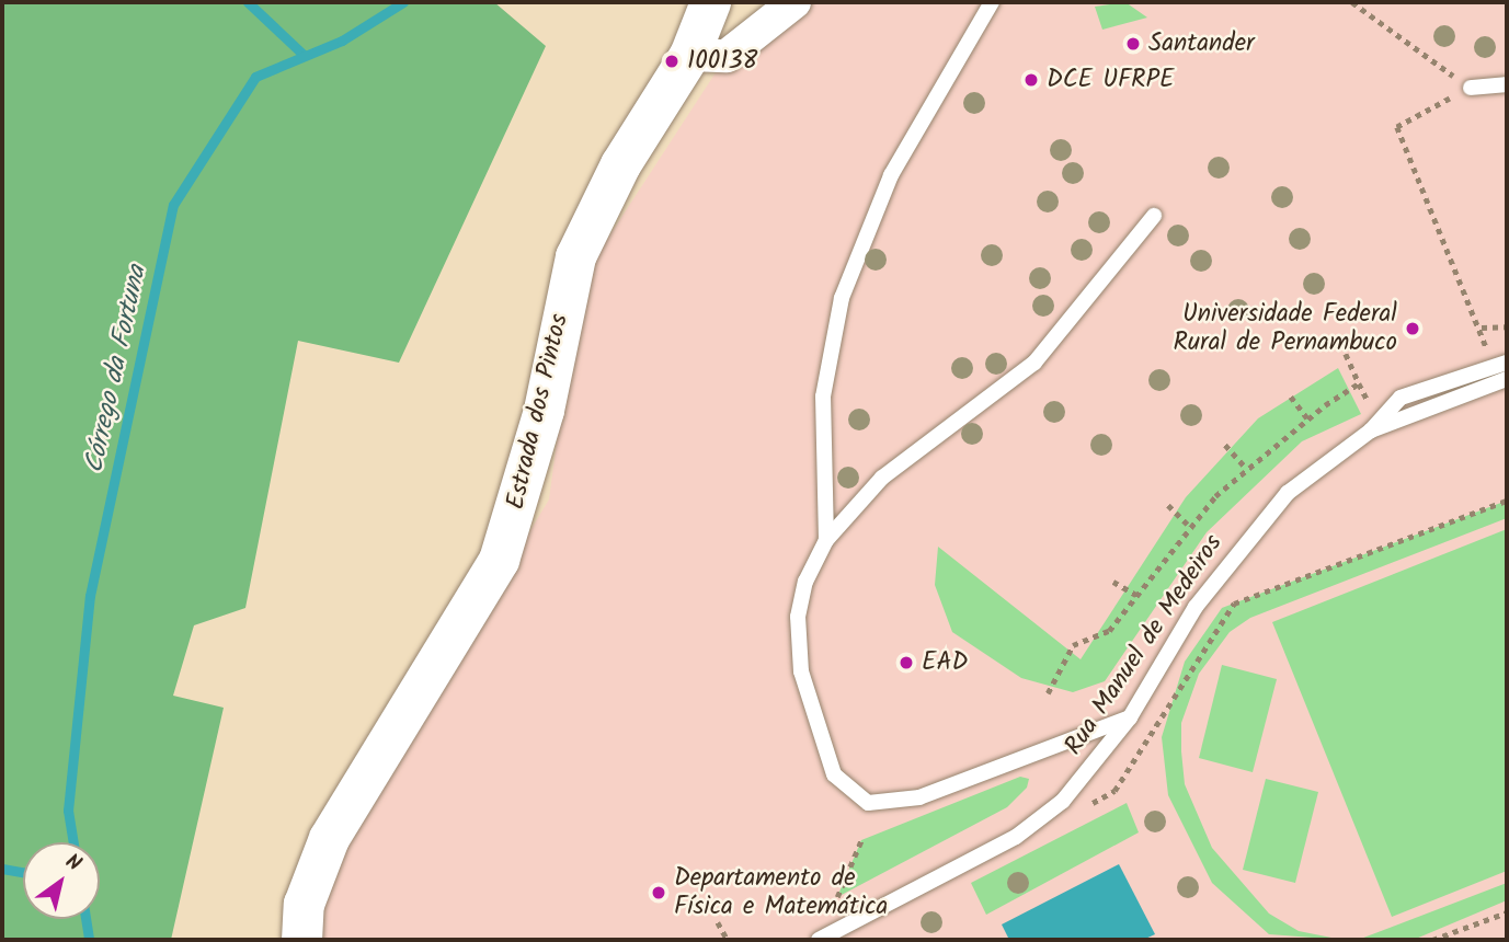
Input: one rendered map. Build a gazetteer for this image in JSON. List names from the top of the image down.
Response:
{
  "streets": {
    "street": ["Estrada dos Pintos"],
    "lane": ["Rua Manuel de Medeiros"]
  },
  "water": ["Córrego da Fortuna"],
  "places": [
    "Santander",
    "100138",
    "DCE UFRPE",
    "Universidade Federal Rural de Pernambuco",
    "EAD",
    "Departamento de Física e Matemática"
  ],
  "north": "top right"
}
